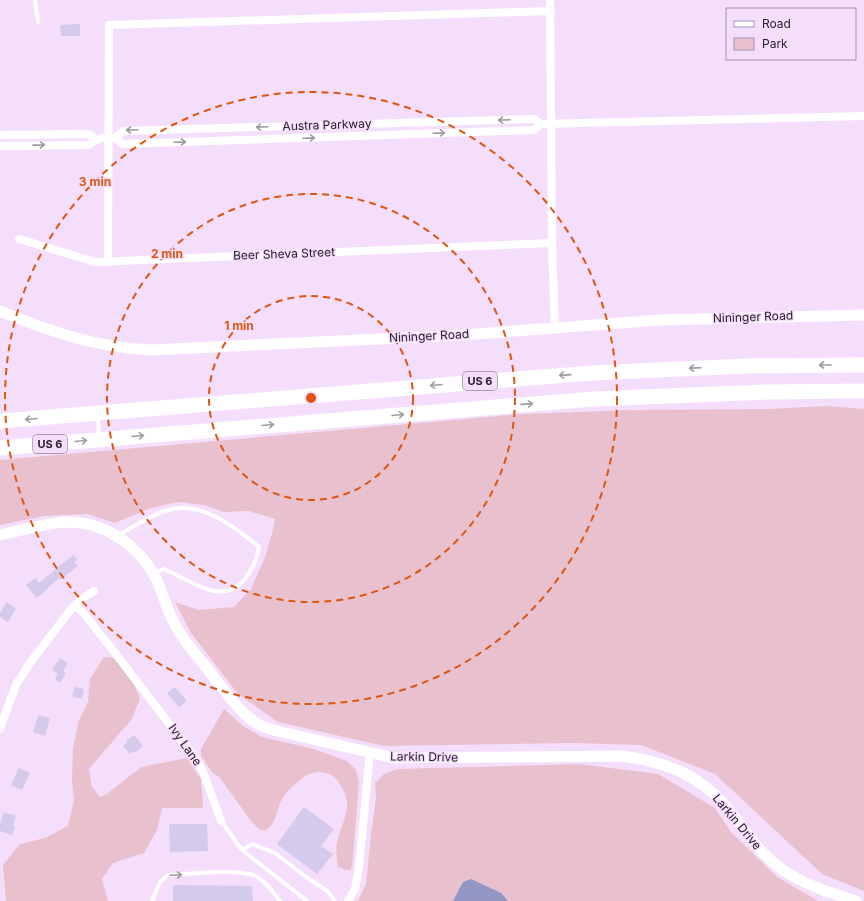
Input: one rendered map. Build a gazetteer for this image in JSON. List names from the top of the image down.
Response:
{
  "streets": {
    "highway": ["US 6"],
    "street": [
      "Austra Parkway",
      "Beer Sheva Street",
      "Nininger Road",
      "Ivy Lane",
      "Larkin Drive"
    ]
  },
  "legend": ["Road", "Park"],
  "rings": ["3 min", "2 min", "1 min"]
}
